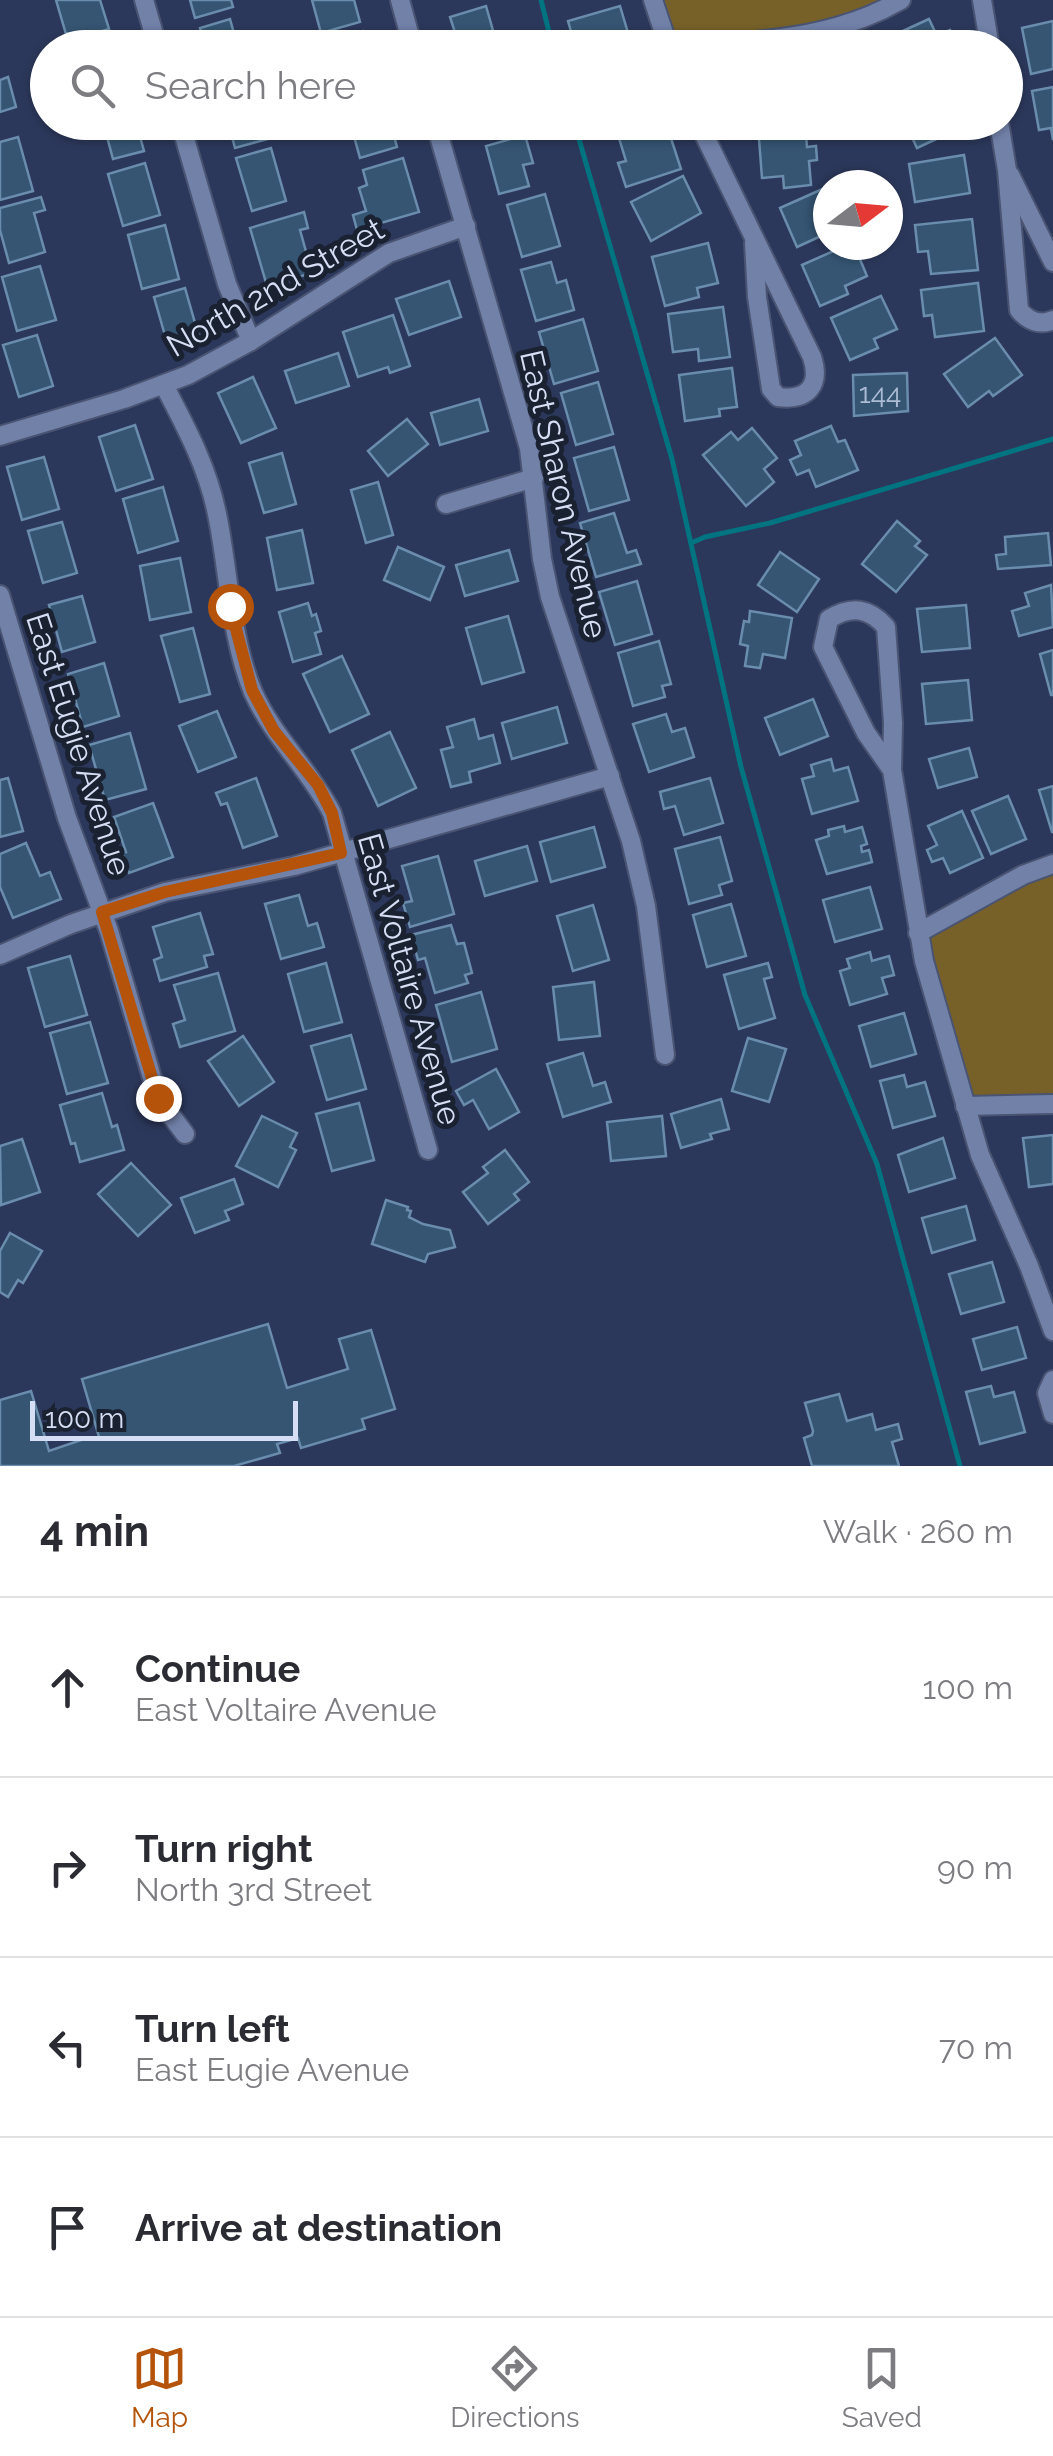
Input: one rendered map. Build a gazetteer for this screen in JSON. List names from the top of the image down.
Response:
{
  "streets": {
    "street": [
      "North 2nd Street",
      "East Sharon Avenue",
      "East Eugie Avenue",
      "East Voltaire Avenue"
    ]
  },
  "crossings": [
    ["North 2nd Street", "East Sharon Avenue"],
    ["North 2nd Street", "East Voltaire Avenue"]
  ],
  "house_numbers": ["144"],
  "scale_bar": "100 m",
  "north": "right",
  "page": {
    "search": "Search here",
    "scale": "100 m",
    "heading": ["4 min", "Walk · 260 m"],
    "list": [
      ["Continue", "East Voltaire Avenue", "100 m"],
      ["Turn right", "North 3rd Street", "90 m"],
      ["Turn left", "East Eugie Avenue", "70 m"],
      "Arrive at destination"
    ],
    "nav": ["Map", "Directions", "Saved"]
  }
}
